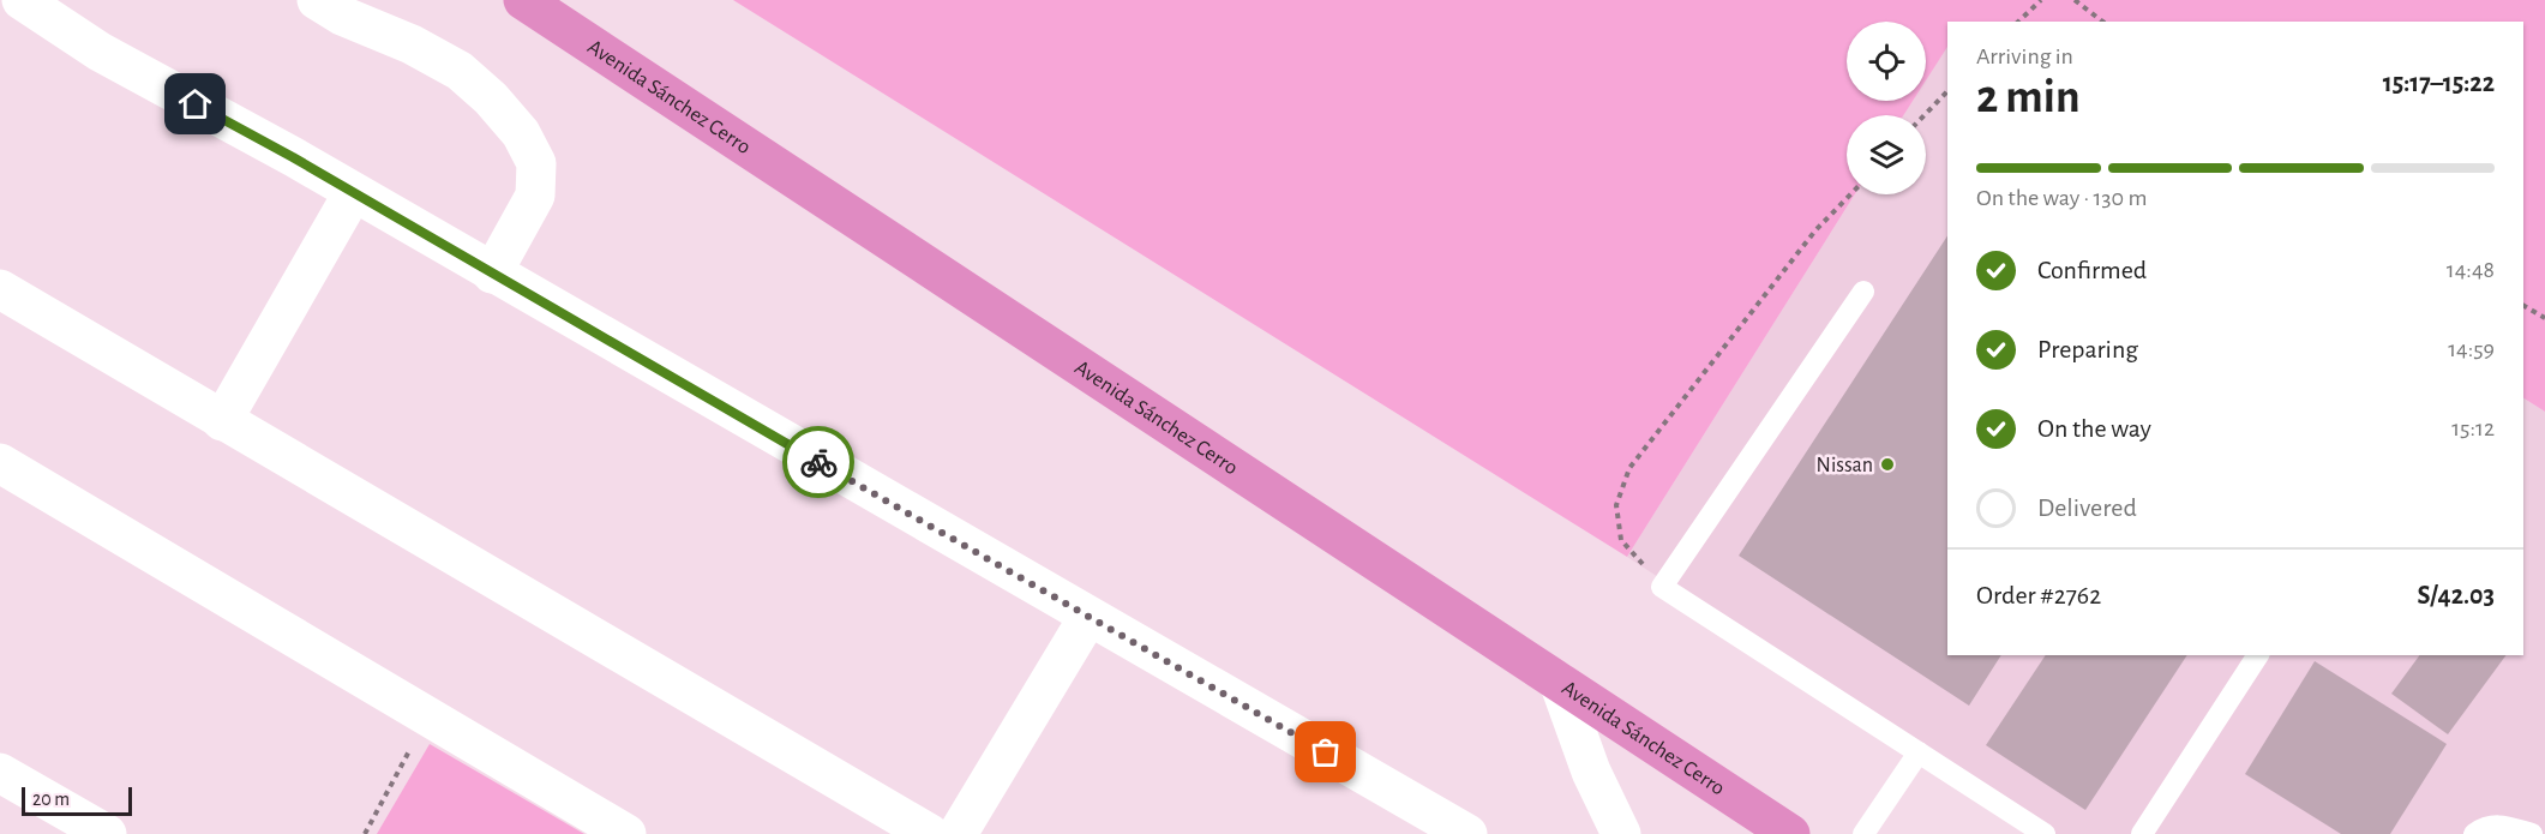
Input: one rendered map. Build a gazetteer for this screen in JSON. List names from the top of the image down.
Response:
{
  "streets": {
    "highway": ["Avenida Sánchez Cerro"]
  },
  "places": ["Nissan"],
  "scale_bar": "20 m",
  "page": {
    "heading": ["2 min", "Arriving in", "15:17–15:22"],
    "panel": ["Order #2762", "S/42.03"],
    "bar": "On the way · 130 m",
    "list": [
      ["Confirmed", "14:48"],
      ["Preparing", "14:59"],
      ["On the way", "15:12"],
      "Delivered"
    ],
    "scale": "20 m"
  }
}
